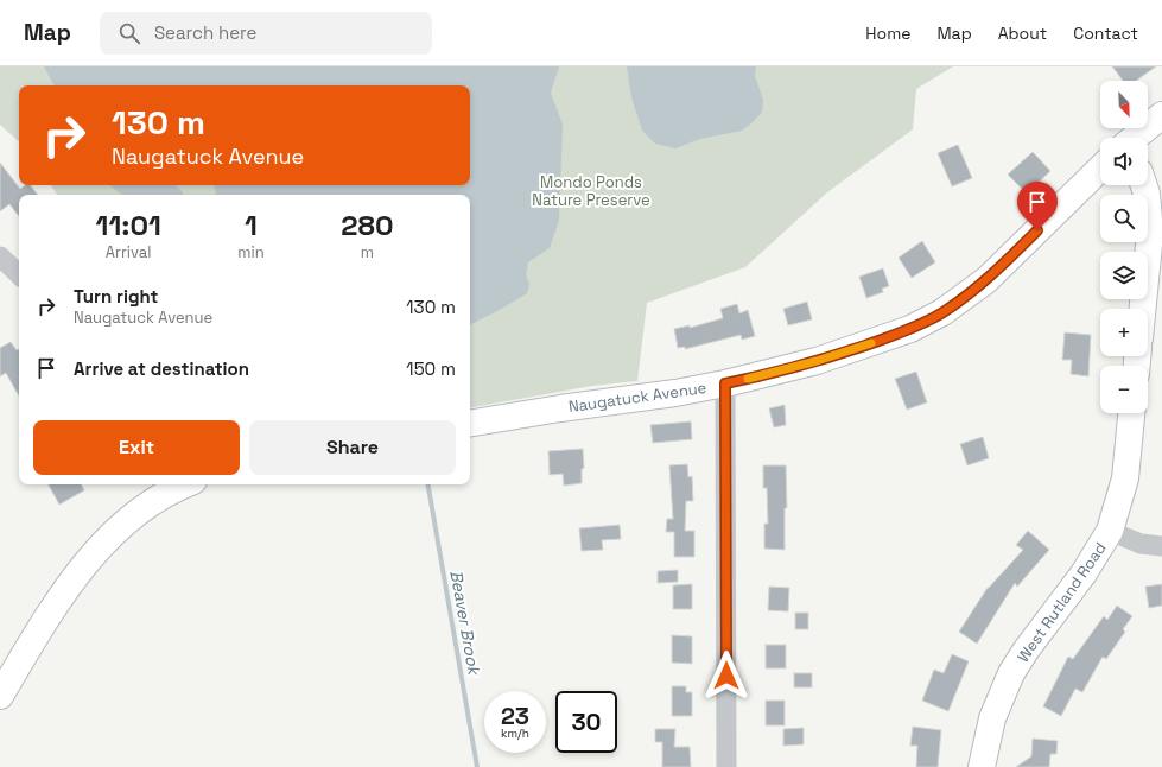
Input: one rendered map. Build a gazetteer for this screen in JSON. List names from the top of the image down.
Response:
{
  "streets": {
    "main road": ["Naugatuck Avenue", "West Rutland Road"]
  },
  "water": ["Beaver Brook"],
  "parks": ["Mondo Ponds Nature Preserve"],
  "north": "bottom right",
  "page": {
    "header": "Map",
    "search": "Search here",
    "nav": [
      "Home",
      "Map",
      "About",
      "Contact"
    ],
    "map_buttons": ["+", "−"],
    "turn": ["130 m", "Naugatuck Avenue"],
    "eta": [
      "11:01",
      "Arrival",
      "1",
      "min",
      "280",
      "m"
    ],
    "list": [
      {
        "name": "Turn right",
        "note": "Naugatuck Avenue",
        "value": "130 m"
      },
      {
        "name": "Arrive at destination",
        "value": "150 m"
      }
    ],
    "buttons": ["Exit", "Share"],
    "speed": "23 km/h",
    "limit": "30"
  }
}
